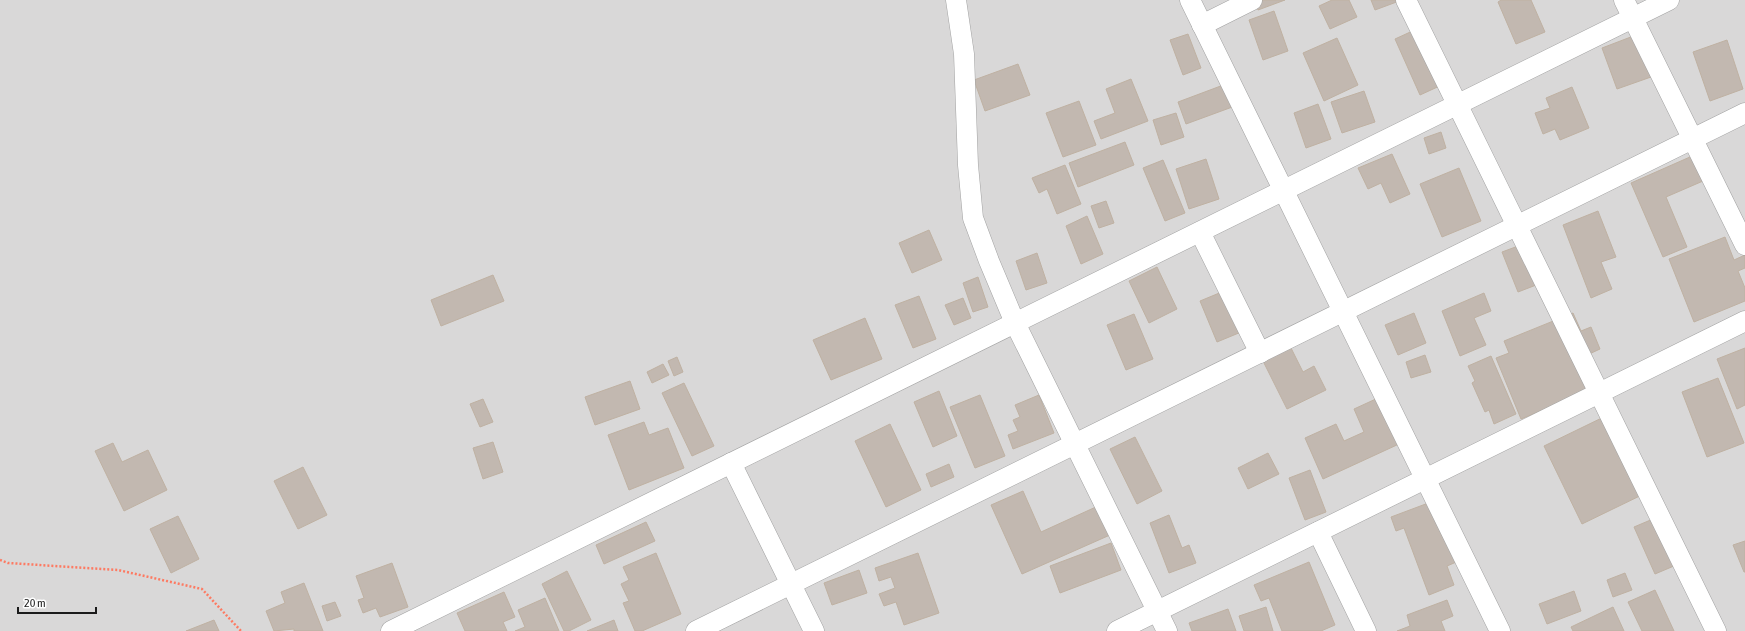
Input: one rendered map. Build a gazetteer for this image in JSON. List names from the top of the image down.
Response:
{
  "scale_bar": "20 m"
}
